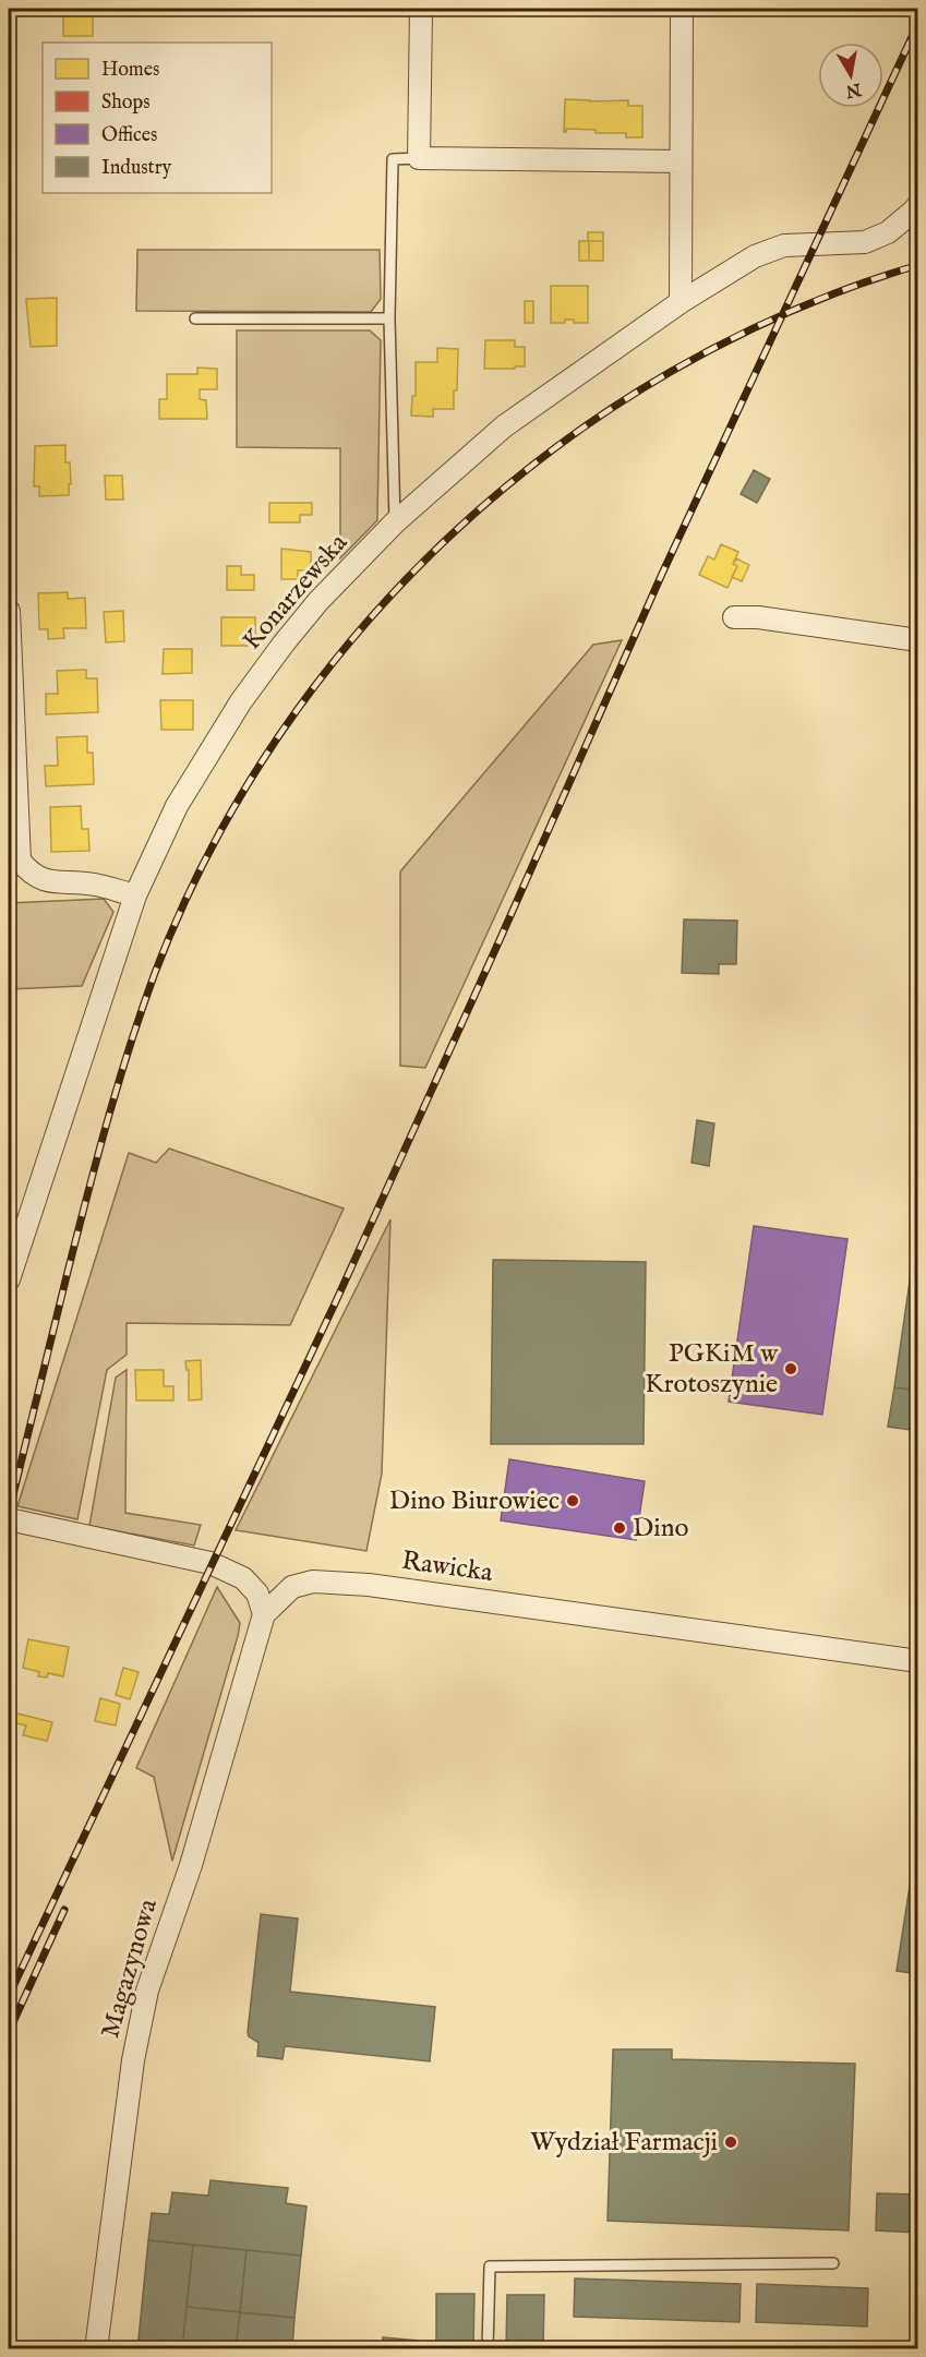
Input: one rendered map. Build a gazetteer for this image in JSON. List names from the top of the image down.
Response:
{
  "streets": {
    "street": ["Konarzewska", "Rawicka", "Magazynowa"]
  },
  "crossings": [
    ["Rawicka", "Magazynowa"]
  ],
  "places": [
    "PGKiM w Krotoszynie",
    "Dino Biurowiec",
    "Dino",
    "Wydział Farmacji"
  ],
  "legend": [
    "Homes",
    "Shops",
    "Offices",
    "Industry"
  ],
  "north": "bottom"
}
